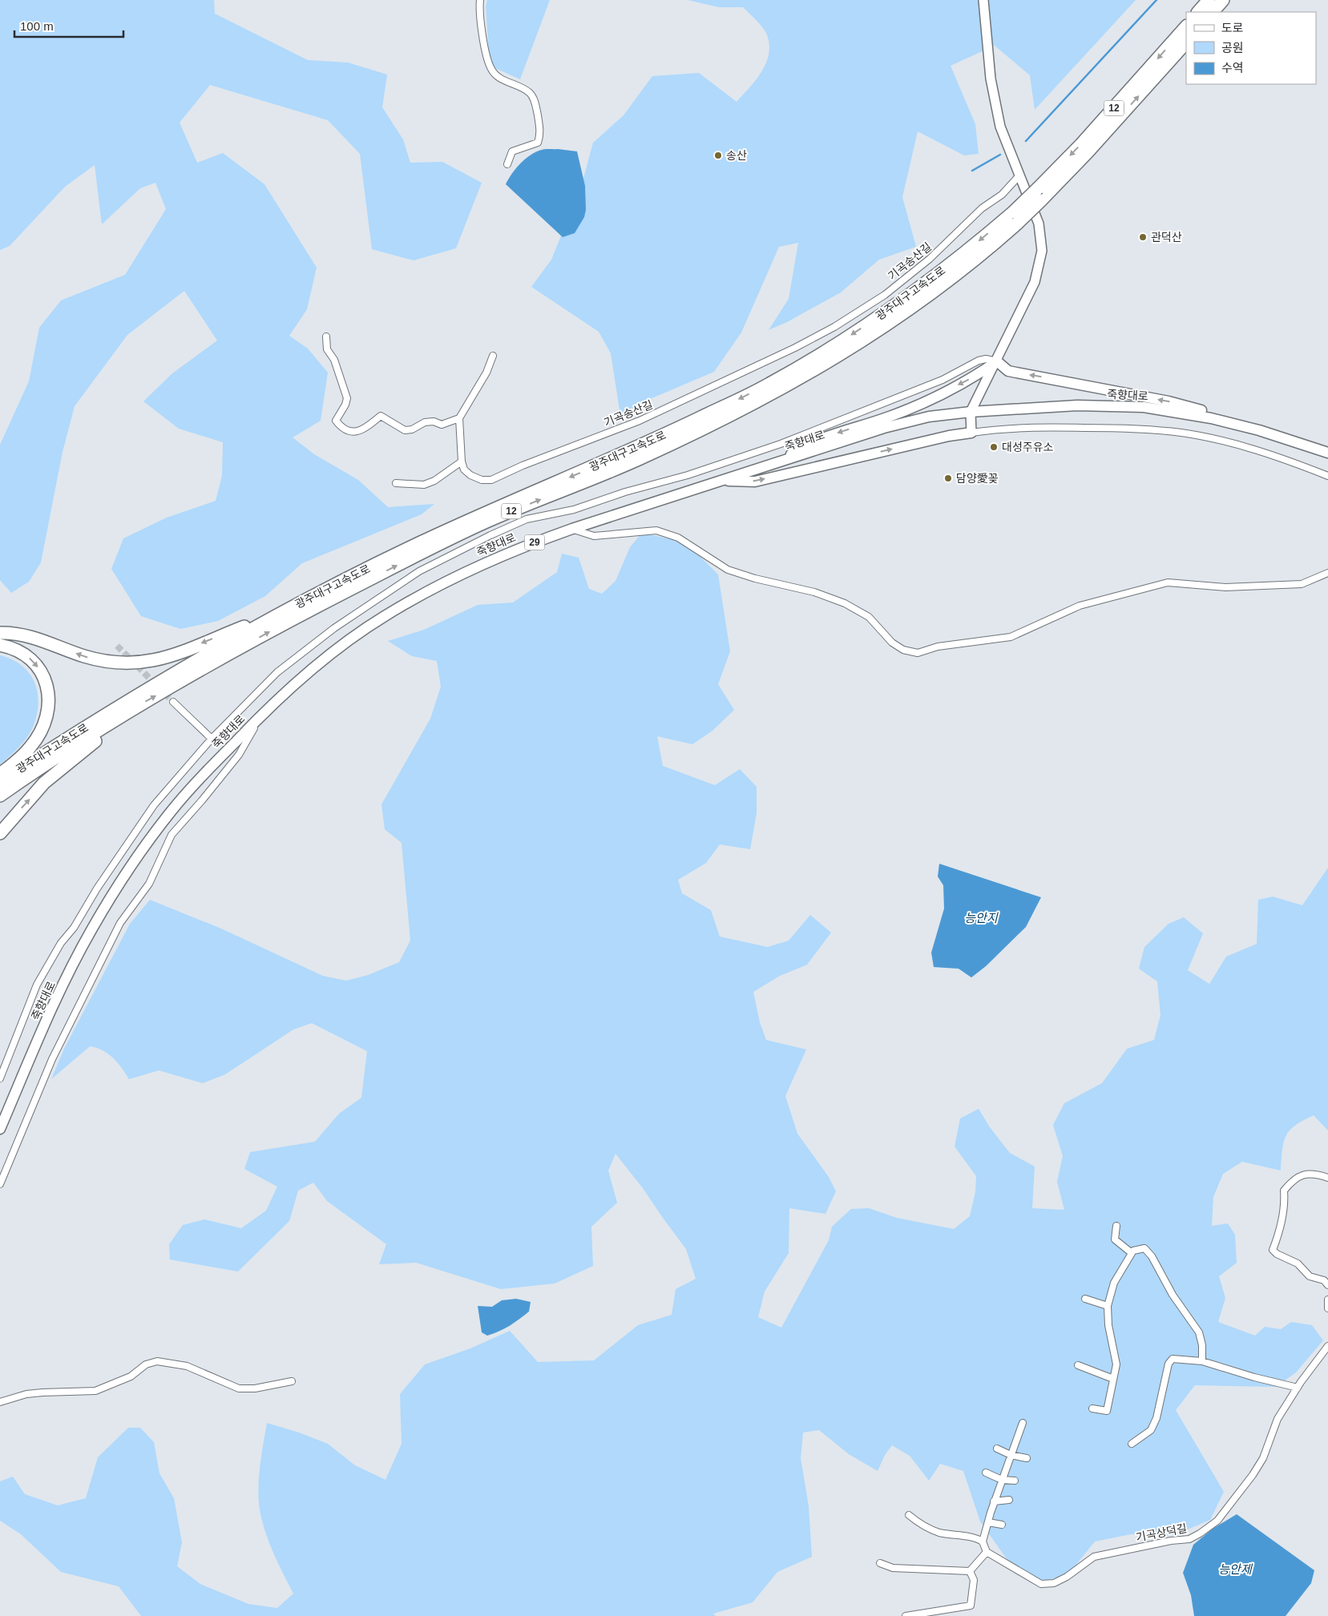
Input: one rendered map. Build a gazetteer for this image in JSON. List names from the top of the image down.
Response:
{
  "streets": {
    "highway": ["12", "광주대구고속도로"],
    "main road": ["죽향대로", "29"],
    "street": ["기곡송산길", "기곡상덕길"]
  },
  "water": ["능안지", "능안제"],
  "places": [
    "송산",
    "관덕산",
    "대성주유소",
    "담양愛꽂"
  ],
  "legend": ["도로", "공원", "수역"],
  "scale_bar": "100 m"
}
